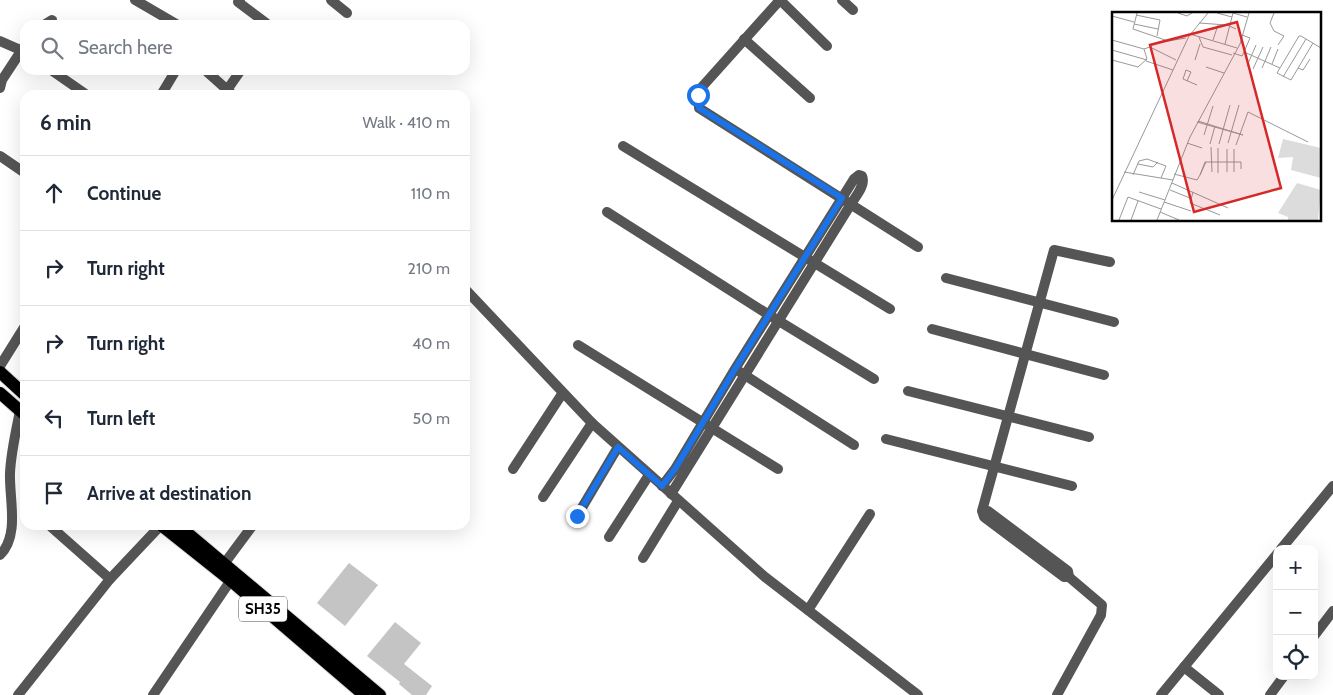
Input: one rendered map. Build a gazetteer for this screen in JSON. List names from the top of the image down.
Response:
{
  "streets": {
    "main road": ["SH35"]
  },
  "page": {
    "search": "Search here",
    "heading": ["6 min", "Walk · 410 m"],
    "list": [
      ["Continue", "110 m"],
      ["Turn right", "210 m"],
      ["Turn right", "40 m"],
      ["Turn left", "50 m"],
      "Arrive at destination"
    ],
    "map_buttons": ["+", "−"]
  }
}
